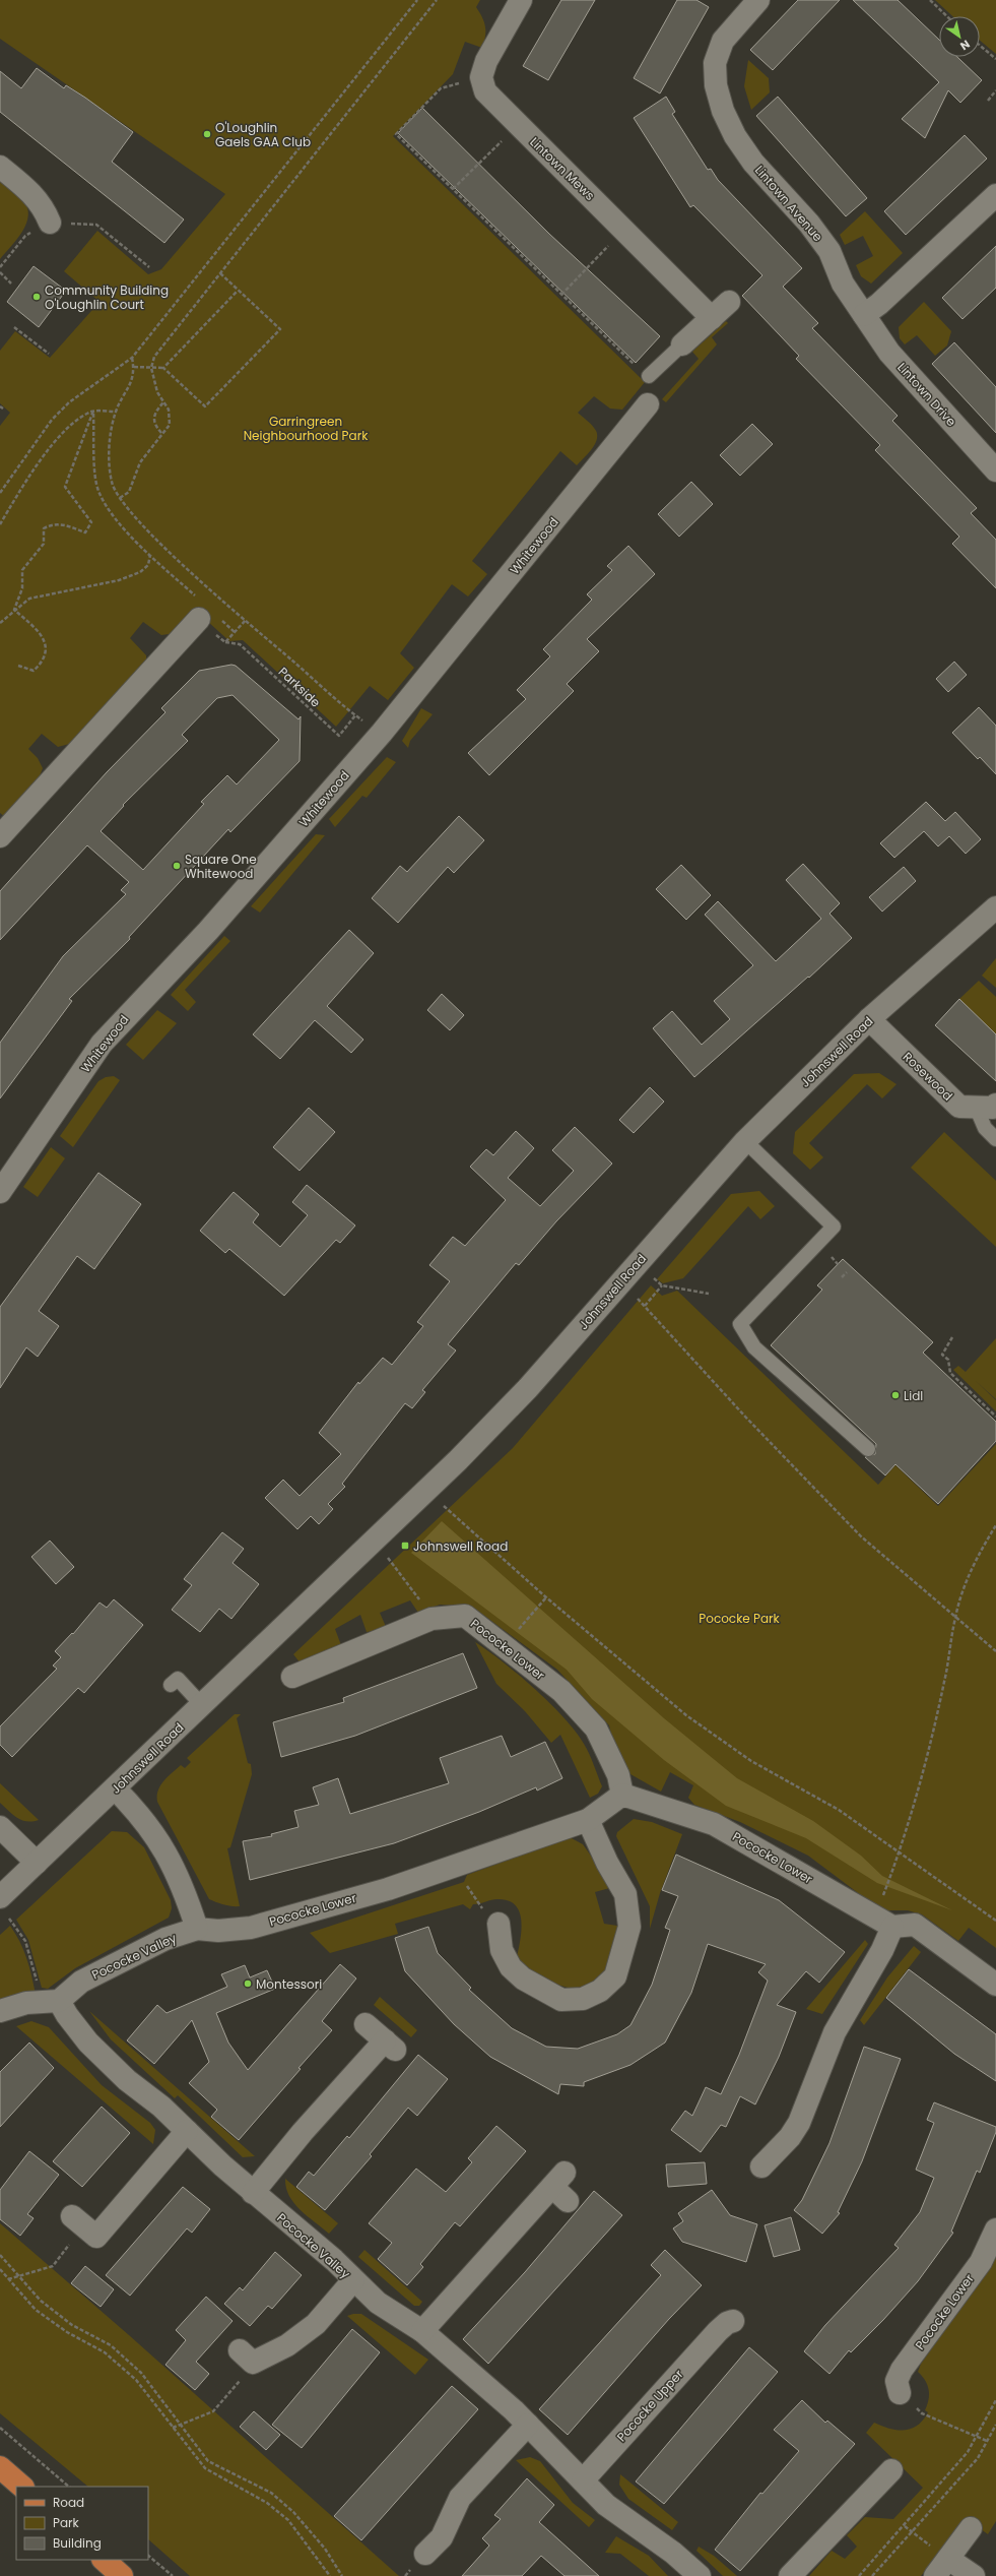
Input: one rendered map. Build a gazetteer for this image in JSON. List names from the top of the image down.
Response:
{
  "streets": {
    "street": [
      "Lintown Mews",
      "Lintown Avenue",
      "Lintown Drive",
      "Whitewood",
      "Johnswell Road",
      "Rosewood",
      "Pococke Lower",
      "Pococke Valley",
      "Pococke Upper"
    ],
    "path": ["Parkside"]
  },
  "crossings": [
    ["Lintown Avenue", "Lintown Drive"],
    ["Johnswell Road", "Rosewood"],
    ["Pococke Lower", "Pococke Valley"]
  ],
  "parks": ["Garringreen Neighbourhood Park", "Pococke Park"],
  "places": {
    "other": [
      "O'Loughlin Gaels GAA Club",
      "Community Building O'Loughlin Court",
      "Square One Whitewood",
      "Lidl",
      "Montessori"
    ],
    "transit": ["Johnswell Road"]
  },
  "legend": ["Road", "Park", "Building"],
  "north": "bottom right"
}
